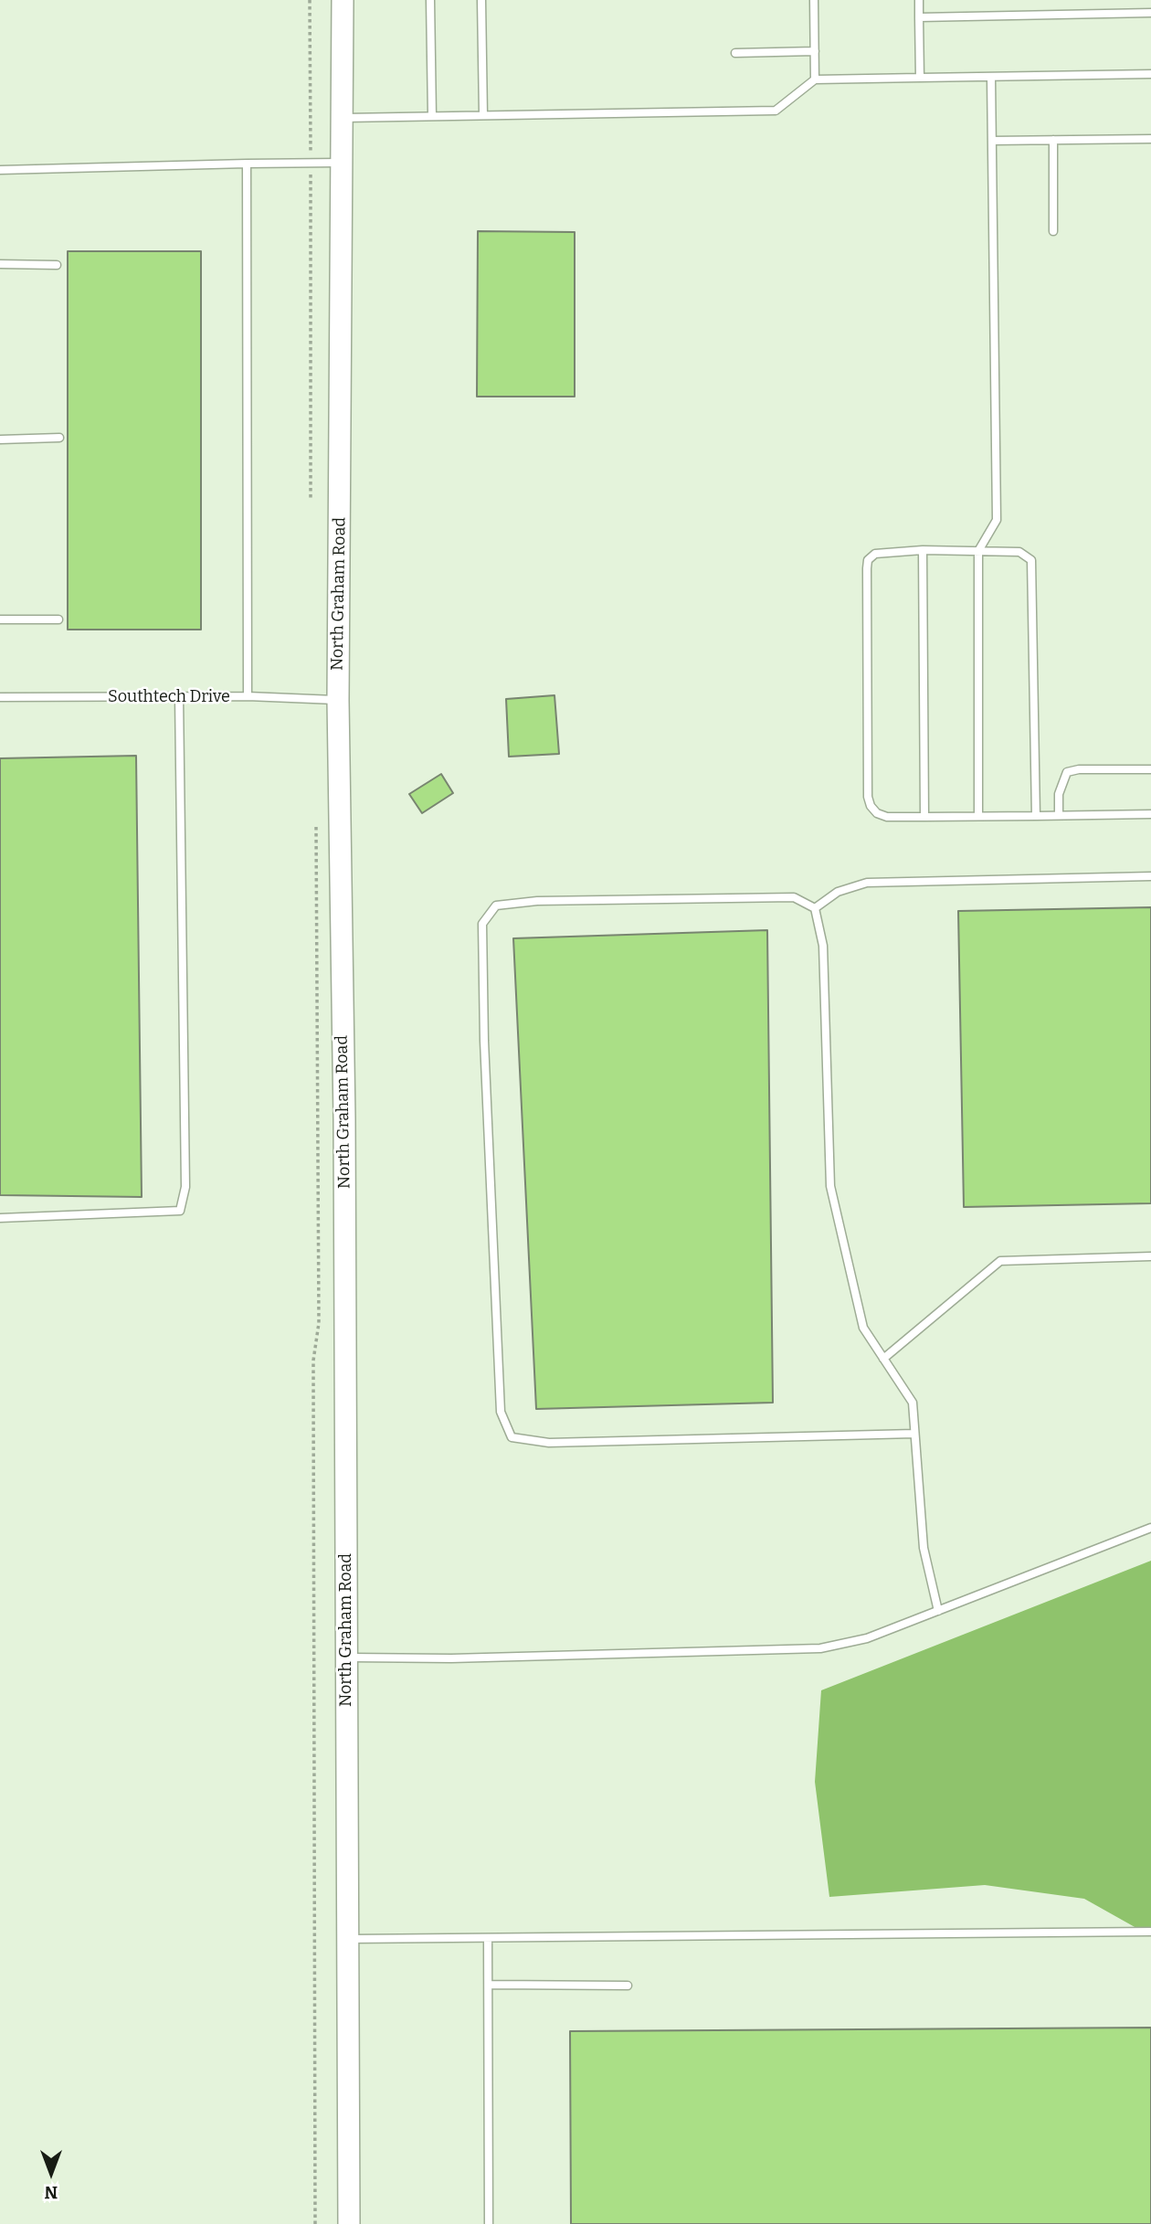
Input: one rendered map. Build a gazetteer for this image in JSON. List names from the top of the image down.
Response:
{
  "streets": {
    "street": ["North Graham Road"],
    "lane": ["Southtech Drive"]
  },
  "crossings": [
    ["North Graham Road", "Southtech Drive"]
  ],
  "north": "bottom"
}
